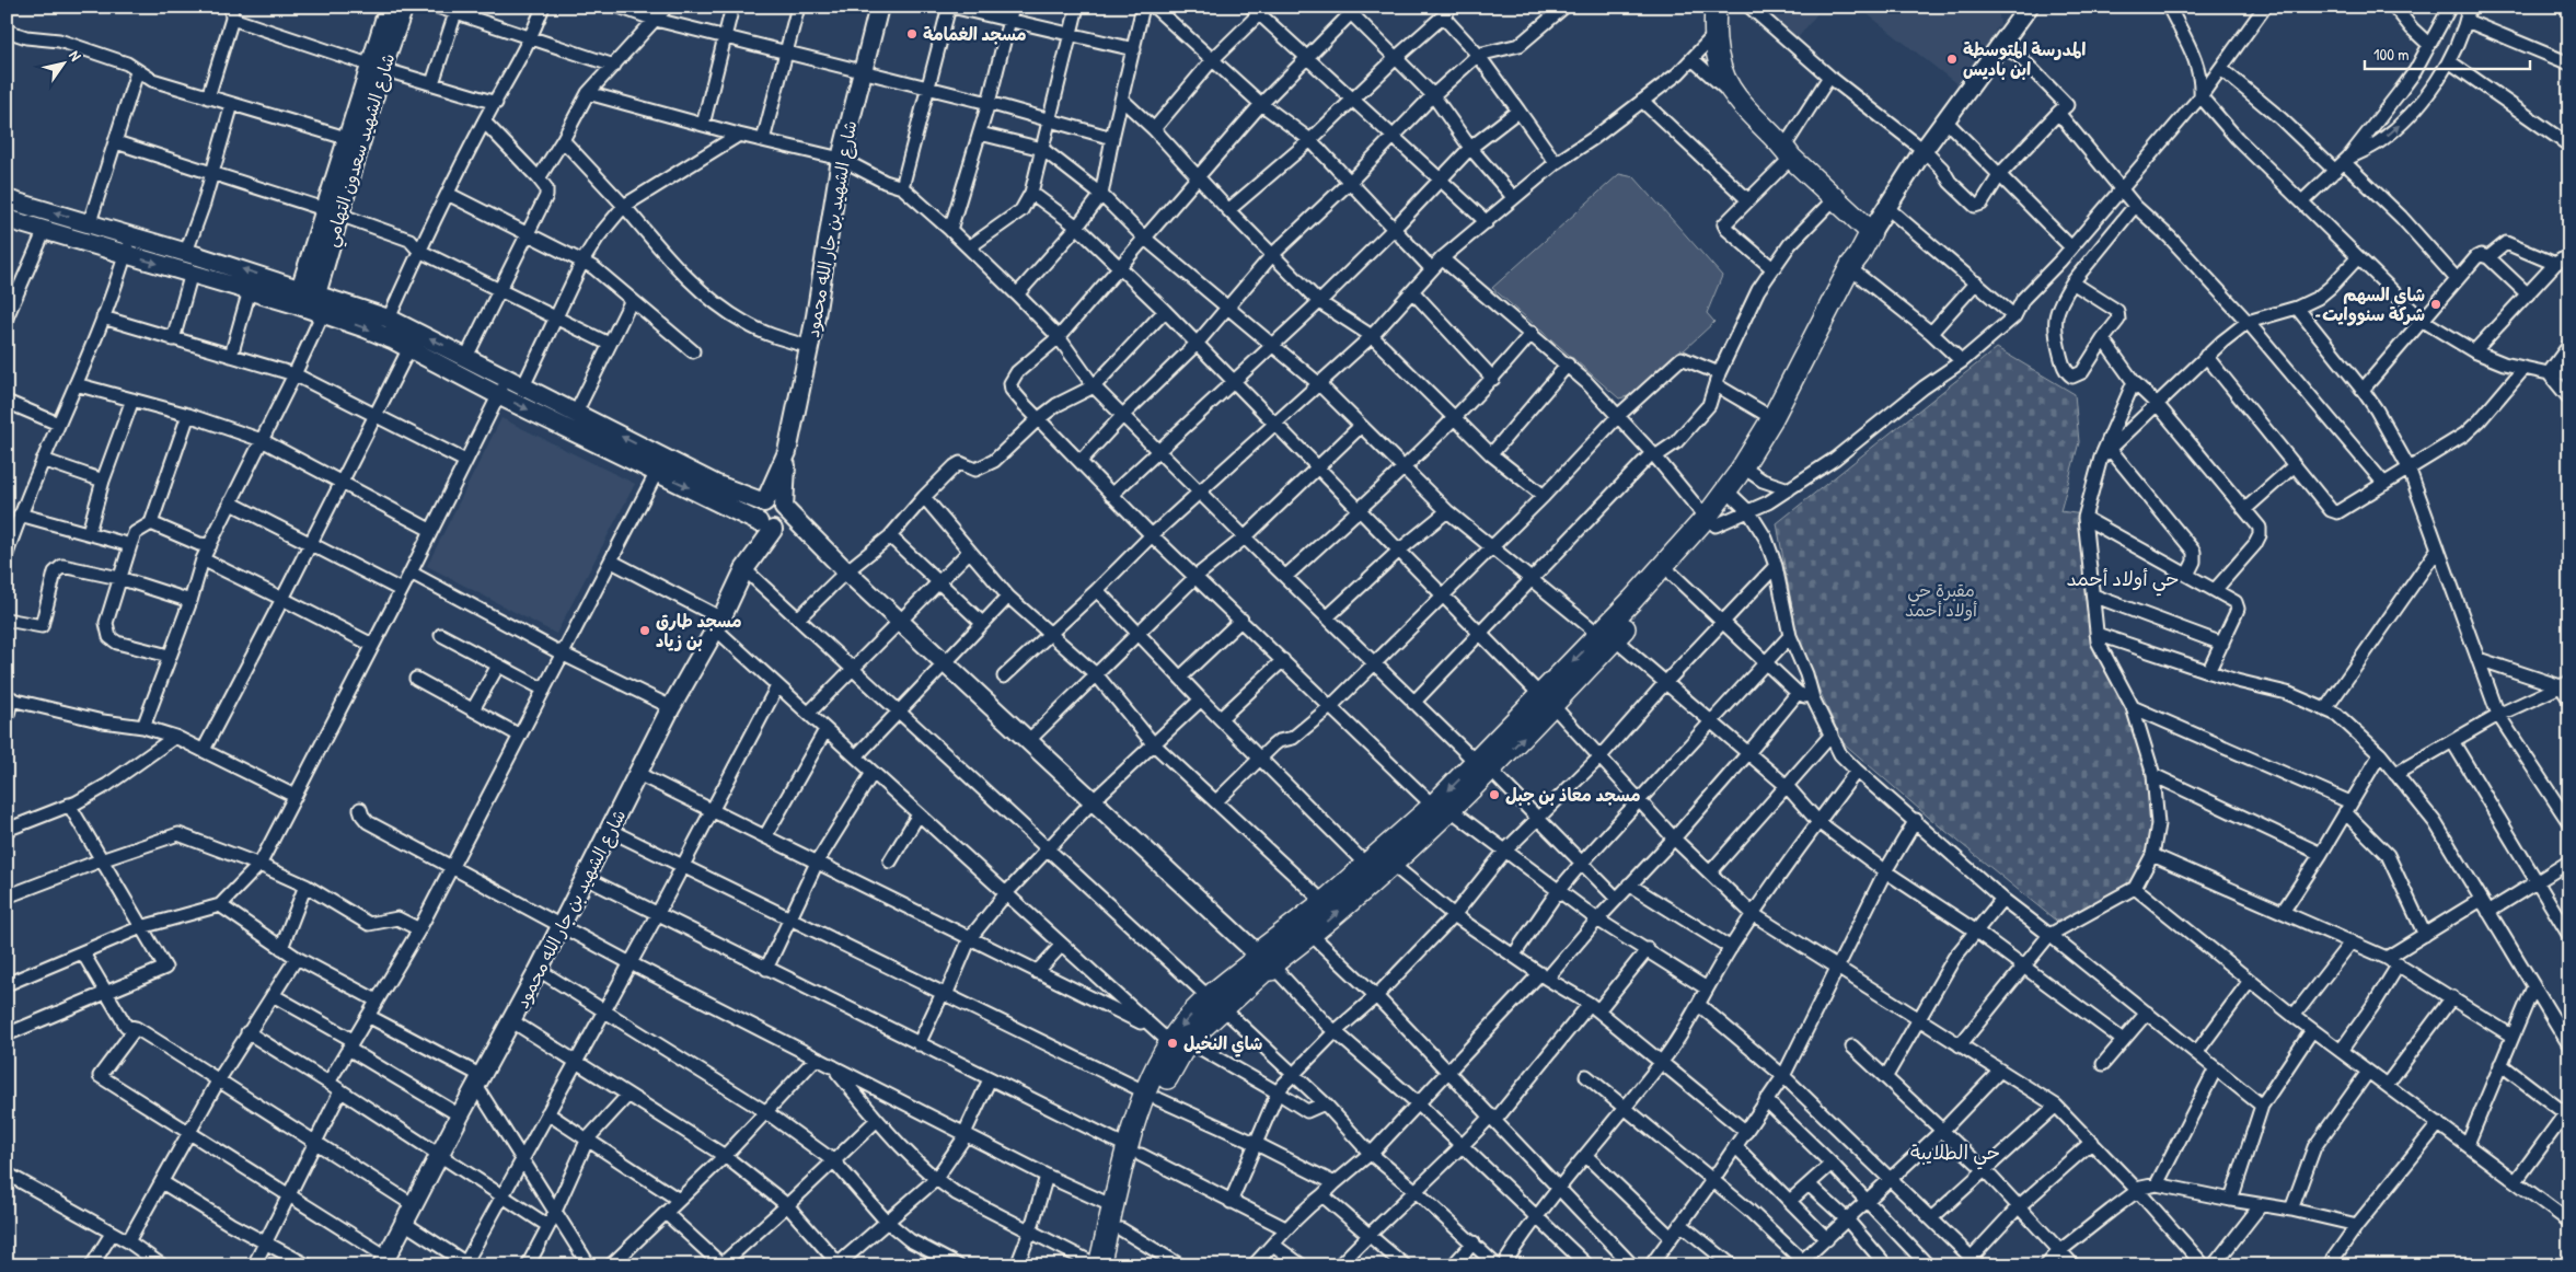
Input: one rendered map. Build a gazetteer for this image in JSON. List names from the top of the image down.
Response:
{
  "streets": {
    "street": ["شارع الشهيد سعدون التهامي", "شارع الشهيد بن جار الله محمود"]
  },
  "districts": ["حي أولاد أحمد", "حي الطلايبة"],
  "parks": ["مقبرة حي أولاد أحمد"],
  "places": [
    "مسجد الغمامة",
    "المدرسة المتوسطة ابن باديس",
    "شاي السهم -شركة سنووايت",
    "مسجد طارق بن زياد",
    "مسجد معاذ بن جبل",
    "شاي النخيل"
  ],
  "scale_bar": "100 m",
  "north": "top right"
}
